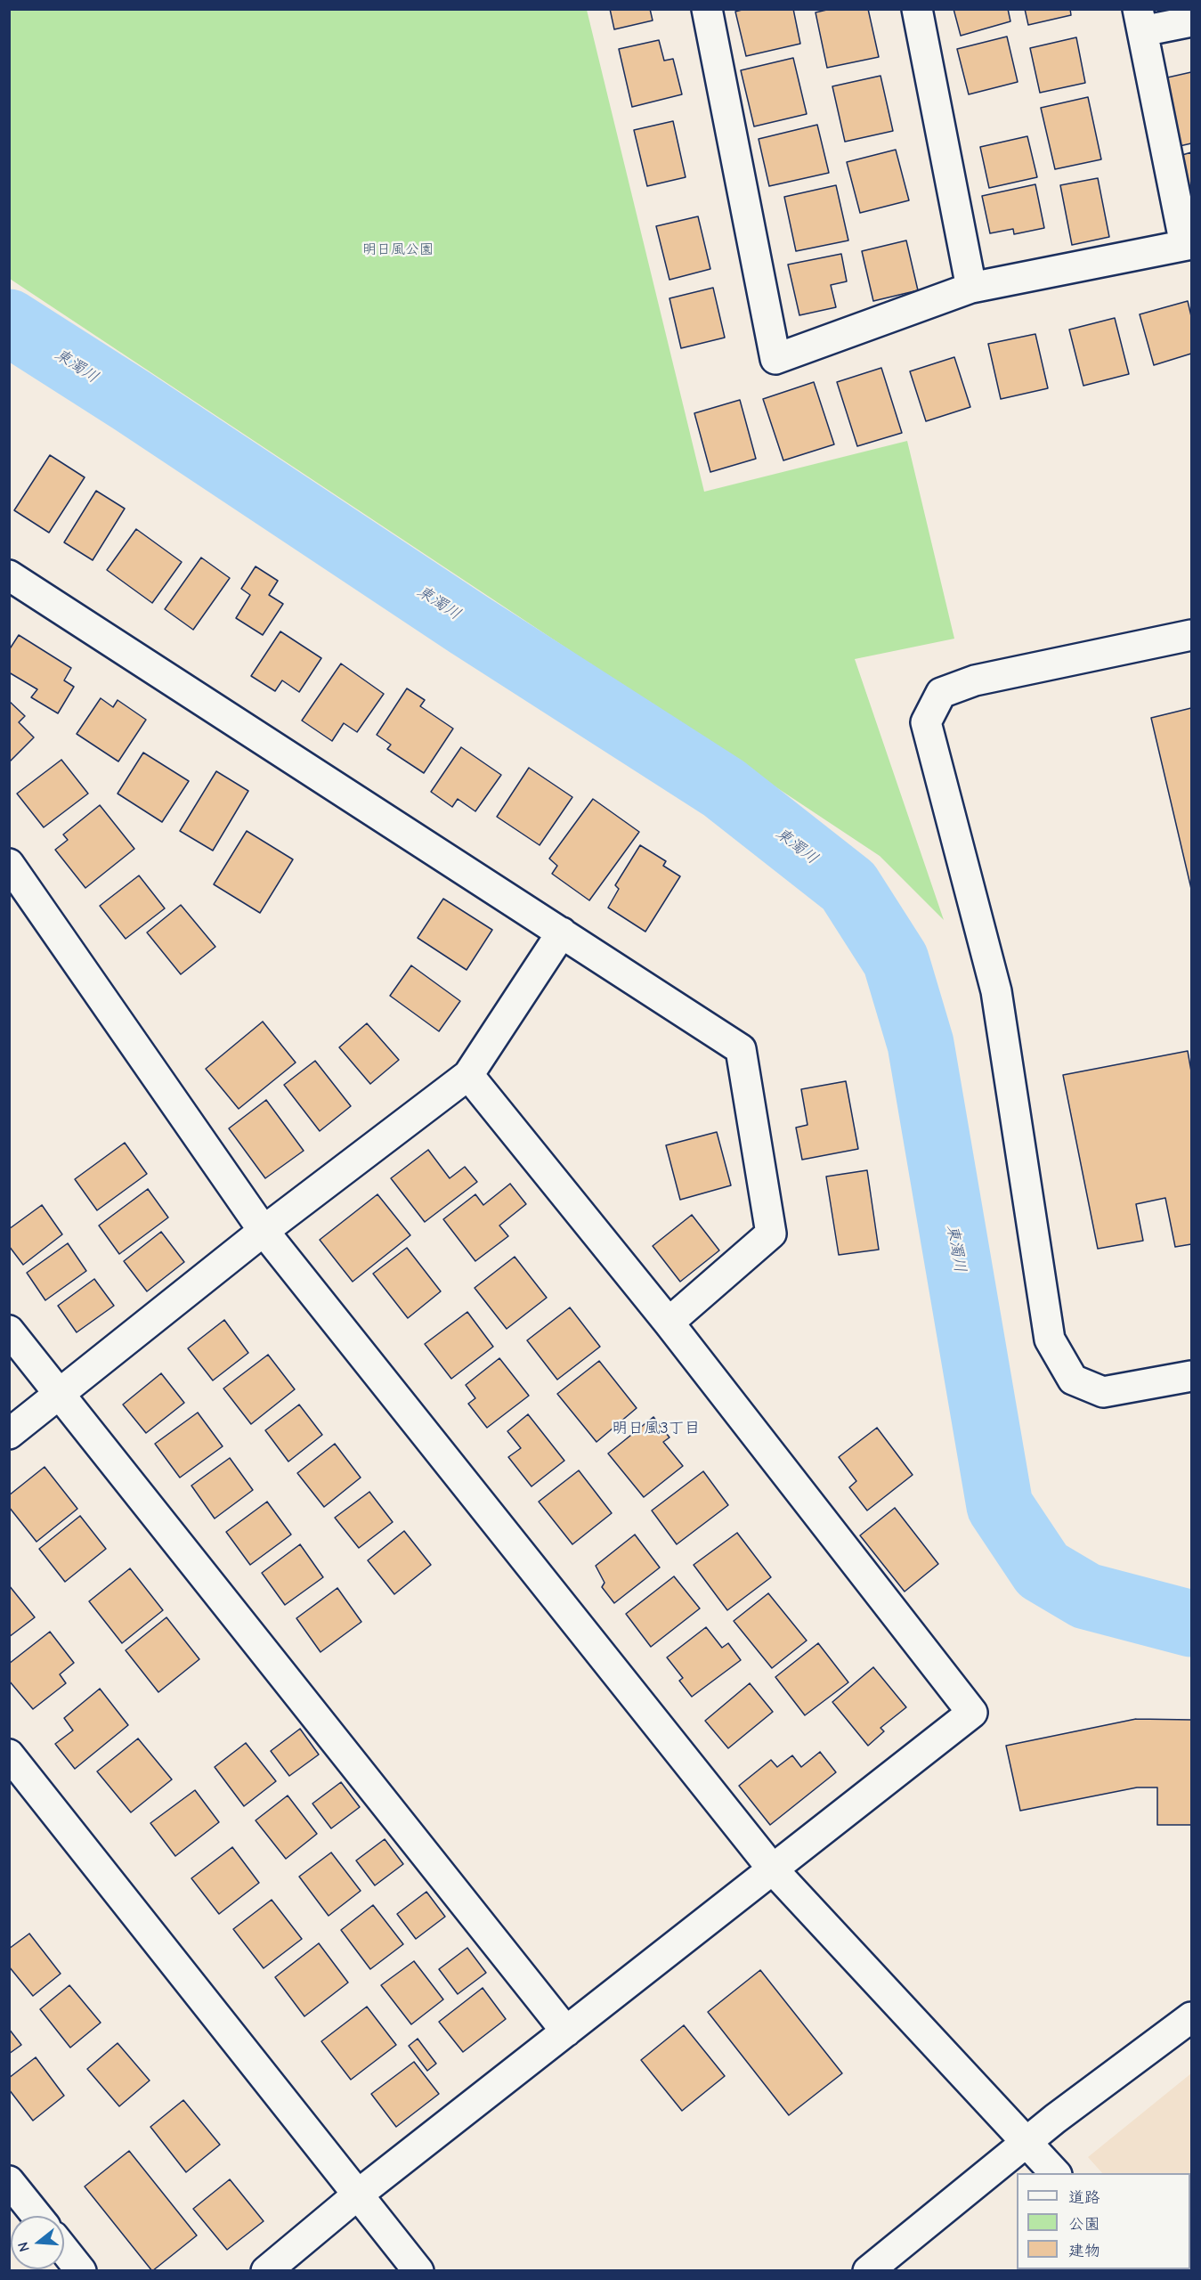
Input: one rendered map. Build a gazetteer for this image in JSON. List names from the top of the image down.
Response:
{
  "districts": ["明日風3丁目"],
  "water": ["東濁川"],
  "parks": ["明日風公園"],
  "legend": ["道路", "公園", "建物"],
  "north": "left"
}
